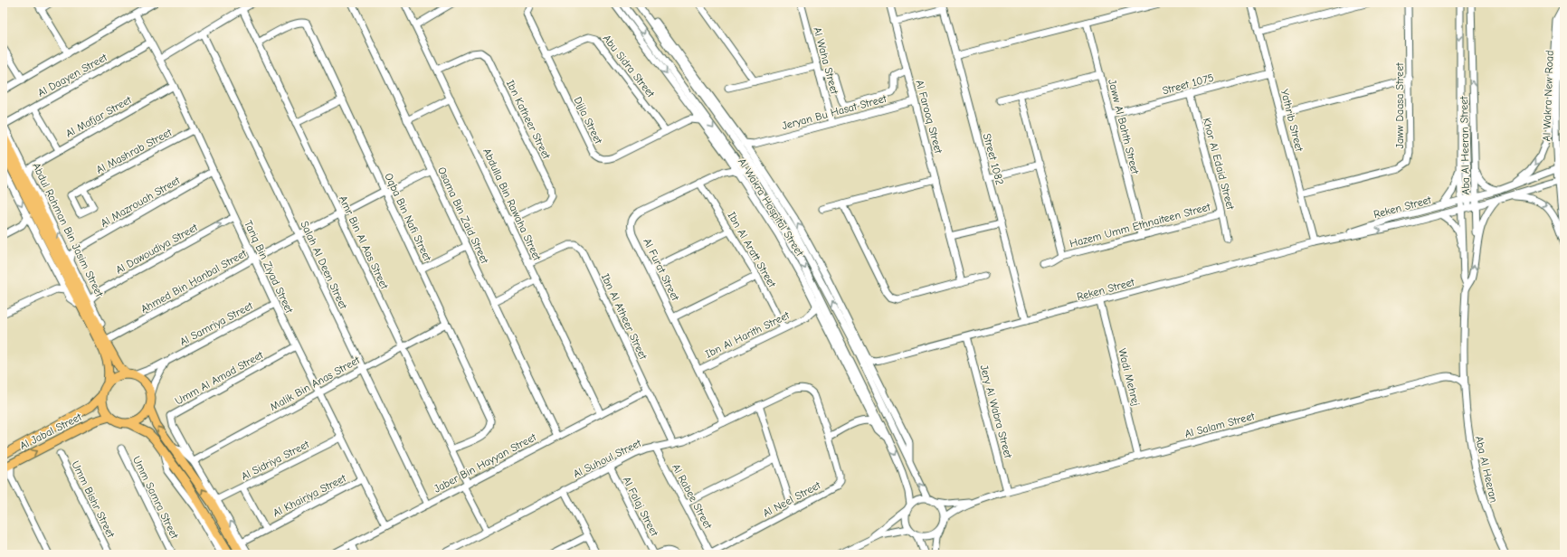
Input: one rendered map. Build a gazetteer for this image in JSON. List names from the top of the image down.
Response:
{
  "streets": {
    "main road": ["Abdul Rahman Bin Jasim Street", "Al Jabal Street"],
    "street": [
      "Al Waha Street",
      "Abu Sidra Street",
      "Al Daayen Street",
      "Street 1075",
      "Al Wakra New Road",
      "Jaww Daasa Street",
      "Jeryan Bu Hasat Street",
      "Al Mafjar Street",
      "Al Farooq Street",
      "Ibn Katheer Street",
      "Dijla Street",
      "Yathrib Street",
      "Jaww Al Bahth Street",
      "Aba Al Heeran Street",
      "Al Mashrab Street",
      "Street 1082",
      "Khor Al Edaid Street",
      "Al Mazrouah Street",
      "Abdulla Bin Rawaha Street",
      "Al Wakra Hospital Street",
      "Reken Street",
      "Osama Bin Zaid Street",
      "Oqba Bin Nafi Street",
      "Hazem Umm Ethnaiteen Street",
      "Amr Bin Al Aas Street",
      "Al Dawoudiya Street",
      "Ibn Al Aratt Street",
      "Salah Al Deen Street",
      "Tariq Bin Ziyad Street",
      "Al Furat Street",
      "Ahmed Bin Hanbal Street",
      "Ibn Al Atheer Street",
      "Al Samriya Street",
      "Ibn Al Harith Street",
      "Wadi Mehrej",
      "Umm Al Amad Street",
      "Malik Bin Anas Street",
      "Jery Al Wabra Street",
      "Al Salam Street",
      "Al Suhoul Street",
      "Al Sidriya Street",
      "Jaber Bin Hayyan Street",
      "Aba Al Heeran",
      "Al Khairiya Street",
      "Al Rabee Street",
      "Umm Samra Street",
      "Umm Bishr Street",
      "Al Neel Street",
      "Al Falaj Street"
    ]
  },
  "crossings": [
    ["Al Waha Street", "Jeryan Bu Hasat Street"],
    ["Abu Sidra Street", "Dijla Street"],
    ["Al Daayen Street", "Tariq Bin Ziyad Street"],
    ["Street 1075", "Yathrib Street"],
    ["Street 1075", "Jaww Al Bahth Street"],
    ["Street 1075", "Khor Al Edaid Street"],
    ["Jaww Daasa Street", "Yathrib Street"],
    ["Jeryan Bu Hasat Street", "Al Farooq Street"],
    ["Jeryan Bu Hasat Street", "Al Wakra Hospital Street"],
    ["Al Mafjar Street", "Abdul Rahman Bin Jasim Street"],
    ["Al Mafjar Street", "Tariq Bin Ziyad Street"],
    ["Ibn Katheer Street", "Abdulla Bin Rawaha Street"],
    ["Dijla Street", "Al Wakra Hospital Street"],
    ["Yathrib Street", "Reken Street"],
    ["Jaww Al Bahth Street", "Hazem Umm Ethnaiteen Street"],
    ["Aba Al Heeran Street", "Reken Street"],
    ["Aba Al Heeran Street", "Al Salam Street"],
    ["Aba Al Heeran Street", "Aba Al Heeran"],
    ["Al Mashrab Street", "Tariq Bin Ziyad Street"],
    ["Street 1082", "Reken Street"],
    ["Khor Al Edaid Street", "Hazem Umm Ethnaiteen Street"],
    ["Al Mazrouah Street", "Abdul Rahman Bin Jasim Street"],
    ["Al Mazrouah Street", "Tariq Bin Ziyad Street"],
    ["Abdulla Bin Rawaha Street", "Ibn Al Atheer Street"],
    ["Abdulla Bin Rawaha Street", "Jaber Bin Hayyan Street"],
    ["Al Wakra Hospital Street", "Reken Street"],
    ["Al Wakra Hospital Street", "Al Furat Street"],
    ["Al Wakra Hospital Street", "Ibn Al Harith Street"],
    ["Al Wakra Hospital Street", "Al Salam Street"],
    ["Reken Street", "Wadi Mehrej"],
    ["Reken Street", "Jery Al Wabra Street"],
    ["Osama Bin Zaid Street", "Ahmed Bin Hanbal Street"],
    ["Osama Bin Zaid Street", "Jaber Bin Hayyan Street"],
    ["Oqba Bin Nafi Street", "Amr Bin Al Aas Street"],
    ["Oqba Bin Nafi Street", "Ahmed Bin Hanbal Street"],
    ["Oqba Bin Nafi Street", "Malik Bin Anas Street"],
    ["Abdul Rahman Bin Jasim Street", "Al Dawoudiya Street"],
    ["Abdul Rahman Bin Jasim Street", "Ahmed Bin Hanbal Street"],
    ["Abdul Rahman Bin Jasim Street", "Al Samriya Street"],
    ["Abdul Rahman Bin Jasim Street", "Al Jabal Street"],
    ["Amr Bin Al Aas Street", "Ahmed Bin Hanbal Street"],
    ["Amr Bin Al Aas Street", "Malik Bin Anas Street"],
    ["Amr Bin Al Aas Street", "Al Suhoul Street"],
    ["Amr Bin Al Aas Street", "Jaber Bin Hayyan Street"],
    ["Al Dawoudiya Street", "Tariq Bin Ziyad Street"],
    ["Ibn Al Aratt Street", "Al Furat Street"],
    ["Ibn Al Aratt Street", "Ibn Al Harith Street"],
    ["Salah Al Deen Street", "Ahmed Bin Hanbal Street"],
    ["Salah Al Deen Street", "Malik Bin Anas Street"],
    ["Salah Al Deen Street", "Jaber Bin Hayyan Street"],
    ["Tariq Bin Ziyad Street", "Ahmed Bin Hanbal Street"],
    ["Tariq Bin Ziyad Street", "Al Samriya Street"],
    ["Tariq Bin Ziyad Street", "Umm Al Amad Street"],
    ["Tariq Bin Ziyad Street", "Malik Bin Anas Street"],
    ["Tariq Bin Ziyad Street", "Al Sidriya Street"],
    ["Tariq Bin Ziyad Street", "Jaber Bin Hayyan Street"],
    ["Tariq Bin Ziyad Street", "Al Khairiya Street"],
    ["Al Furat Street", "Ibn Al Harith Street"],
    ["Al Furat Street", "Al Suhoul Street"],
    ["Ibn Al Atheer Street", "Al Suhoul Street"],
    ["Ibn Al Atheer Street", "Jaber Bin Hayyan Street"],
    ["Al Samriya Street", "Al Jabal Street"],
    ["Wadi Mehrej", "Al Salam Street"],
    ["Umm Al Amad Street", "Malik Bin Anas Street"],
    ["Jery Al Wabra Street", "Al Salam Street"],
    ["Al Salam Street", "Aba Al Heeran"],
    ["Al Suhoul Street", "Al Rabee Street"],
    ["Al Suhoul Street", "Al Neel Street"],
    ["Al Suhoul Street", "Al Falaj Street"],
    ["Al Sidriya Street", "Al Khairiya Street"],
    ["Al Rabee Street", "Al Neel Street"]
  ],
  "one_way": ["Al Dawoudiya Street"]
}
